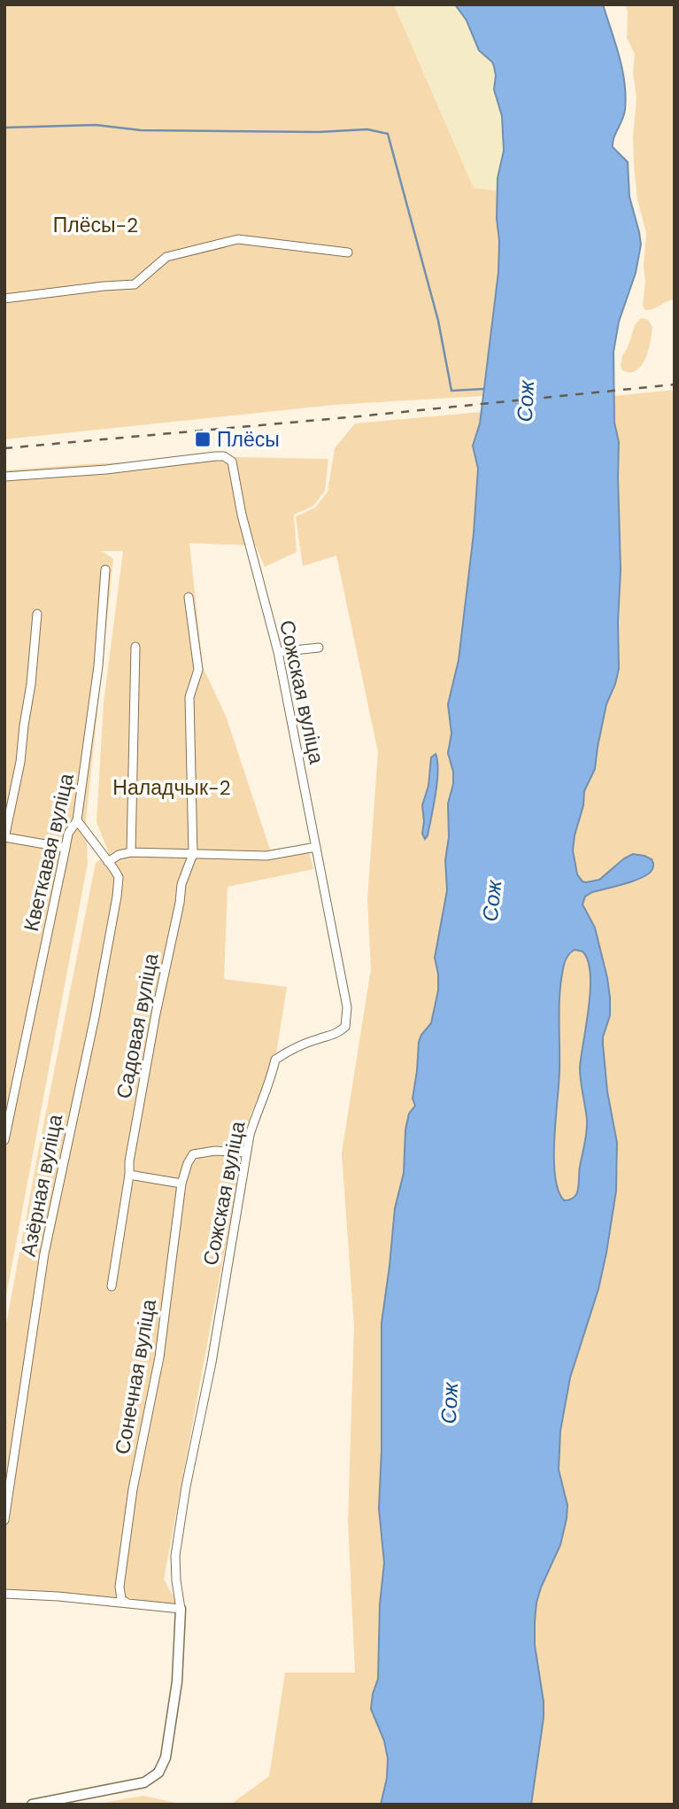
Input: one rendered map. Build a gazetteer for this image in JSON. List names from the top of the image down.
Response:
{
  "streets": {
    "street": [
      "Сожская вуліца",
      "Кветкавая вуліца",
      "Садовая вуліца",
      "Азёрная вуліца",
      "Сонечная вуліца"
    ]
  },
  "crossings": [
    ["Сожская вуліца", "Сонечная вуліца"],
    ["Кветкавая вуліца", "Азёрная вуліца"]
  ],
  "water": ["Сож"],
  "parks": ["Плёсы-2", "Наладчык-2"],
  "places": {
    "transit": ["Плёсы"]
  }
}
